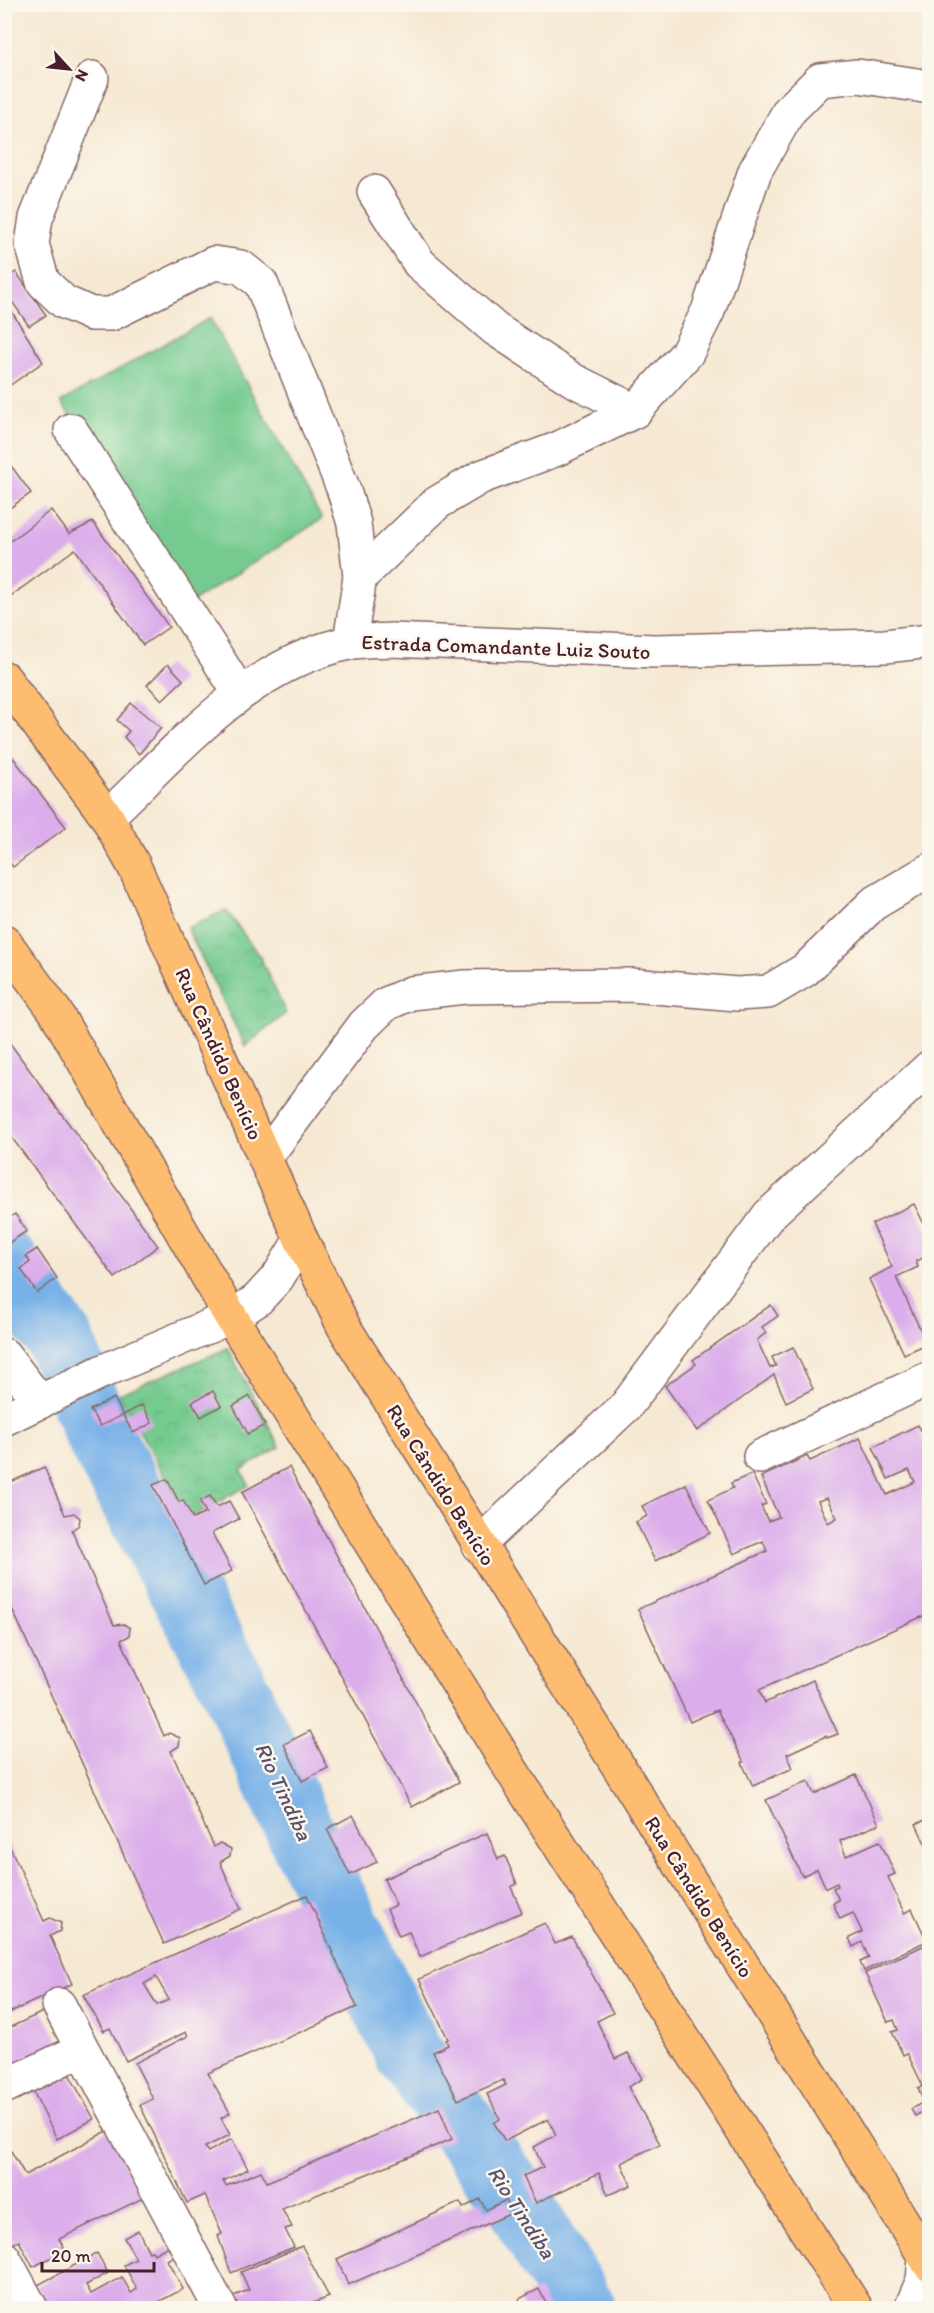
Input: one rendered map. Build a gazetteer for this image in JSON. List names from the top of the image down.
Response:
{
  "streets": {
    "main road": ["Rua Cândido Benício"],
    "street": ["Estrada Comandante Luiz Souto"]
  },
  "crossings": [
    ["Estrada Comandante Luiz Souto", "Rua Cândido Benício"]
  ],
  "water": ["Rio Tindiba"],
  "scale_bar": "20 m",
  "north": "bottom right"
}
